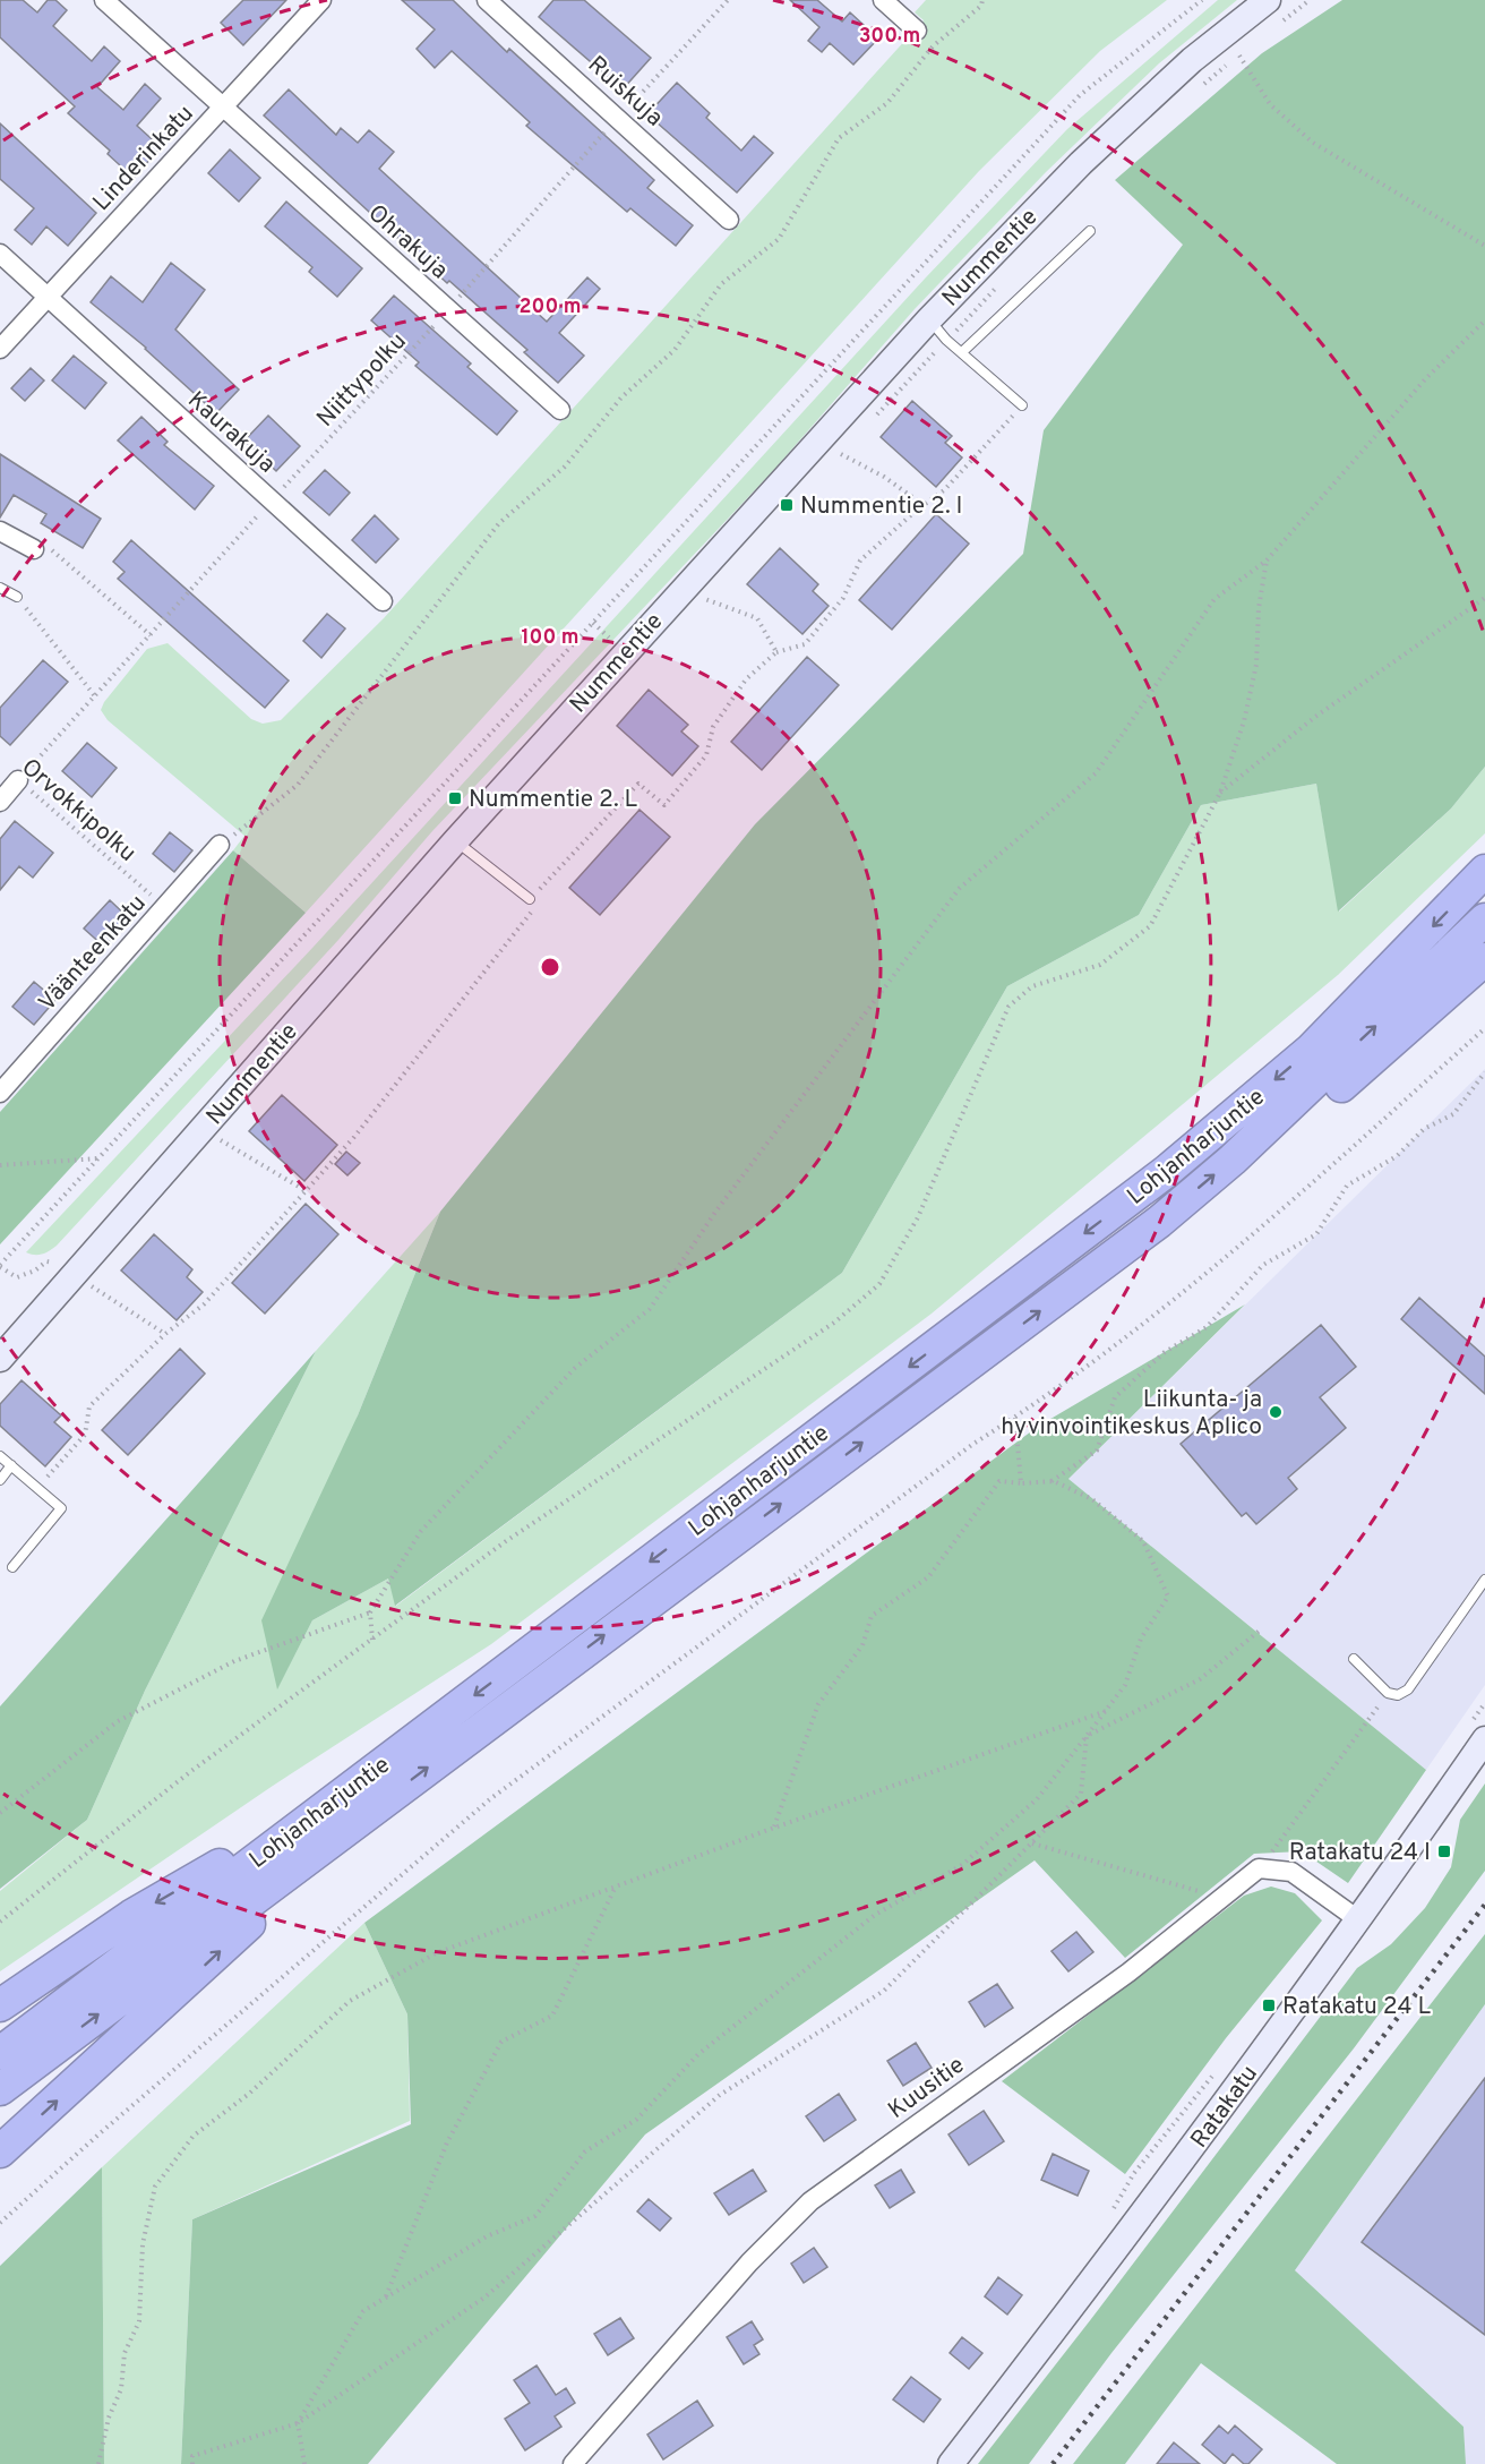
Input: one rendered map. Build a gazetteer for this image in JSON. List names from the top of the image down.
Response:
{
  "streets": {
    "highway": ["Lohjanharjuntie"],
    "street": [
      "Ruiskuja",
      "Linderinkatu",
      "Ohrakuja",
      "Nummentie",
      "Kaurakuja",
      "Väänteenkatu",
      "Kuusitie",
      "Ratakatu"
    ],
    "path": ["Niittypolku", "Orvokkipolku"]
  },
  "crossings": [
    ["Ruiskuja", "Niittypolku"],
    ["Linderinkatu", "Ohrakuja"],
    ["Linderinkatu", "Kaurakuja"],
    ["Ohrakuja", "Niittypolku"],
    ["Niittypolku", "Kaurakuja"],
    ["Niittypolku", "Orvokkipolku"],
    ["Orvokkipolku", "Väänteenkatu"]
  ],
  "places": {
    "transit": [
      "Nummentie 2. I",
      "Nummentie 2. L",
      "Ratakatu 24 I",
      "Ratakatu 24 L"
    ],
    "other": ["Liikunta- ja hyvinvointikeskus Aplico"]
  },
  "rings": ["300 m", "200 m", "100 m"]
}
